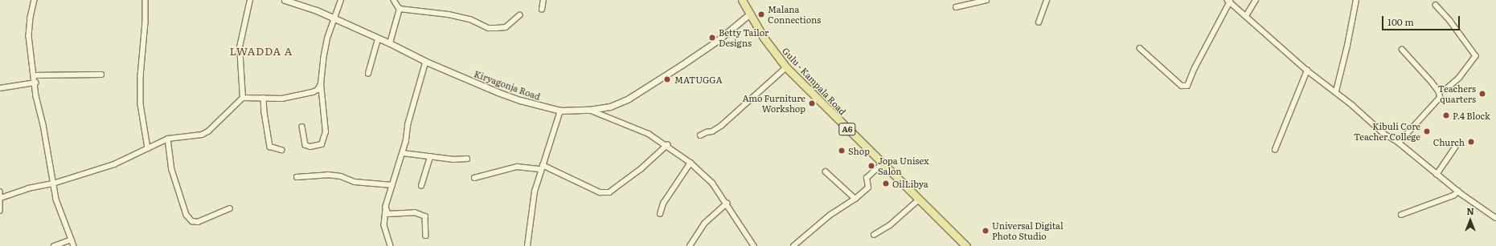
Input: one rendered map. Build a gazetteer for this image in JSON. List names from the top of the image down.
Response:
{
  "streets": {
    "main road": ["Gulu - Kampala Road", "A6"],
    "street": ["Kiryagonja Road"]
  },
  "crossings": [
    ["Gulu - Kampala Road", "Kiryagonja Road"]
  ],
  "districts": ["LWADDA A"],
  "places": [
    "Malana Connections",
    "Betty Tailor Designs",
    "MATUGGA",
    "Teachers quarters",
    "Amo Furniture Workshop",
    "P.4 Block",
    "Kibuli Core Teacher College",
    "Church",
    "Shop",
    "Jopa Unisex Salon",
    "OilLibya",
    "Universal Digital Photo Studio"
  ],
  "scale_bar": "100 m",
  "north": "top"
}
